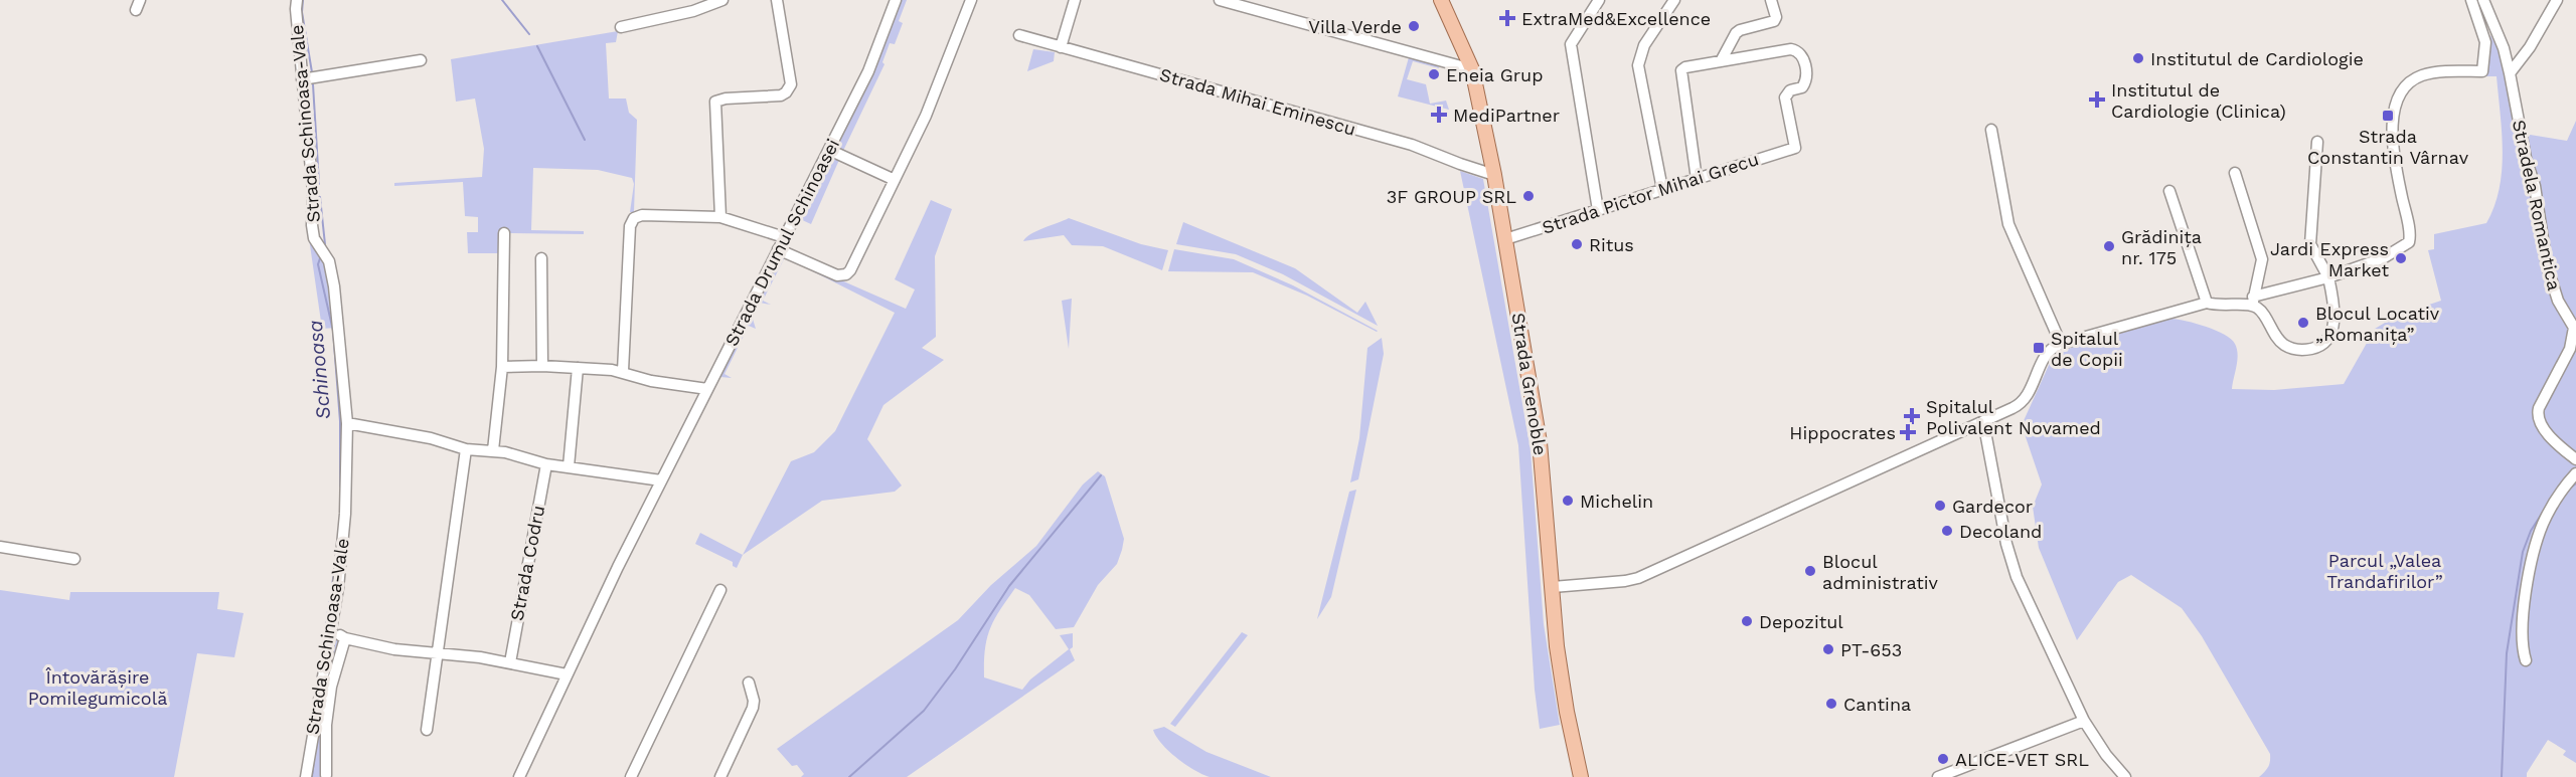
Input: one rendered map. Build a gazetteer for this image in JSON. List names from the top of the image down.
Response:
{
  "streets": {
    "main road": ["Strada Grenoble"],
    "street": [
      "Strada Mihai Eminescu",
      "Strada Schinoasa-Vale",
      "Strada Pictor Mihai Grecu",
      "Stradela Romantica",
      "Strada Drumul Schinoasei",
      "Strada Codru"
    ]
  },
  "crossings": [
    ["Strada Mihai Eminescu", "Strada Grenoble"],
    ["Strada Pictor Mihai Grecu", "Strada Grenoble"]
  ],
  "water": ["Schinoasa"],
  "parks": ["Parcul „Valea Trandafirilor”", "Întovărășire Pomilegumicolă"],
  "places": {
    "health": [
      "ExtraMed&Excellence",
      "Institutul de Cardiologie (Clinica)",
      "MediPartner",
      "Spitalul Polivalent Novamed",
      "Hippocrates"
    ],
    "other": [
      "Villa Verde",
      "Institutul de Cardiologie",
      "Eneia Grup",
      "3F GROUP SRL",
      "Ritus",
      "Grădinița nr. 175",
      "Jardi Express Market",
      "Blocul Locativ „Romanița”",
      "Michelin",
      "Gardecor",
      "Decoland",
      "Blocul administrativ",
      "Depozitul",
      "PT-653",
      "Cantina",
      "ALICE-VET SRL"
    ],
    "transit": ["Strada Constantin Vârnav", "Spitalul de Copii"]
  }
}
